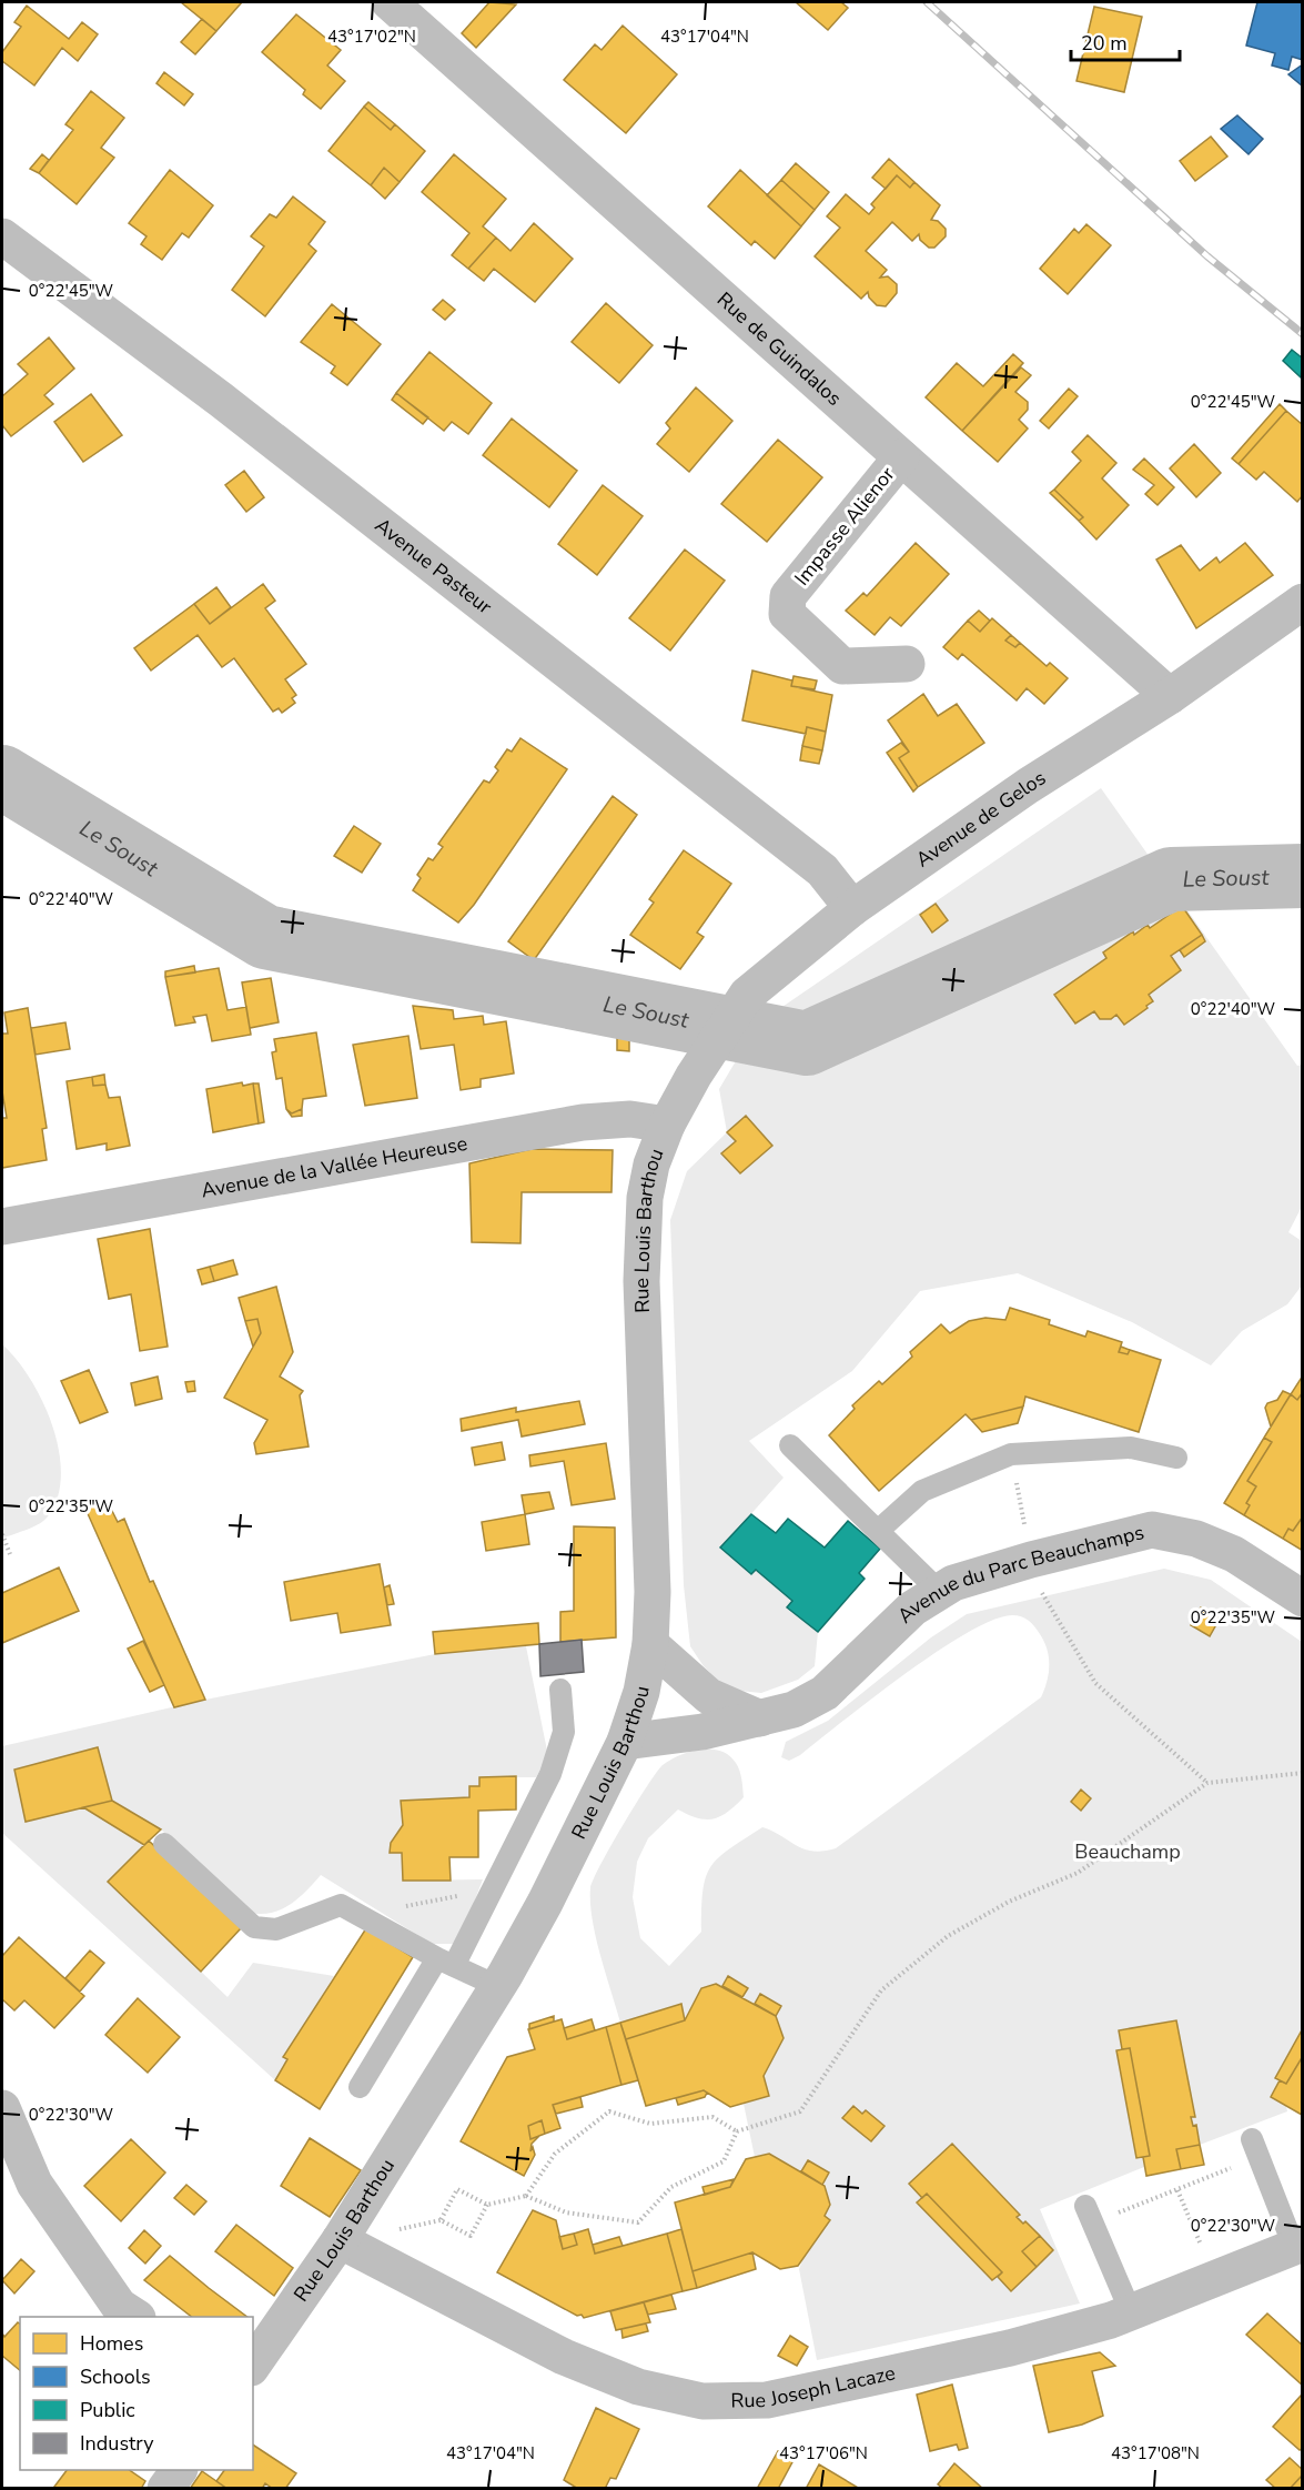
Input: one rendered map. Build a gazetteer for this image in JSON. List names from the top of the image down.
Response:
{
  "streets": {
    "street": [
      "Rue de Guindalos",
      "Impasse Alienor",
      "Avenue Pasteur",
      "Avenue de Gelos",
      "Avenue de la Vallée Heureuse",
      "Rue Louis Barthou",
      "Avenue du Parc Beauchamps",
      "Rue Joseph Lacaze"
    ]
  },
  "crossings": [
    ["Rue de Guindalos", "Impasse Alienor"],
    ["Rue de Guindalos", "Avenue de Gelos"],
    ["Avenue Pasteur", "Avenue de Gelos"],
    ["Avenue de Gelos", "Rue Louis Barthou"],
    ["Avenue de la Vallée Heureuse", "Rue Louis Barthou"],
    ["Rue Louis Barthou", "Avenue du Parc Beauchamps"],
    ["Rue Louis Barthou", "Rue Joseph Lacaze"]
  ],
  "water": ["Le Soust"],
  "parks": ["Beauchamp"],
  "legend": [
    "Homes",
    "Schools",
    "Public",
    "Industry"
  ],
  "scale_bar": "20 m",
  "coordinates": [
    "43°17'02\"N",
    "43°17'04\"N",
    "0°22'45\"W",
    "0°22'40\"W",
    "0°22'35\"W",
    "0°22'30\"W",
    "43°17'06\"N",
    "43°17'08\"N"
  ]
}
